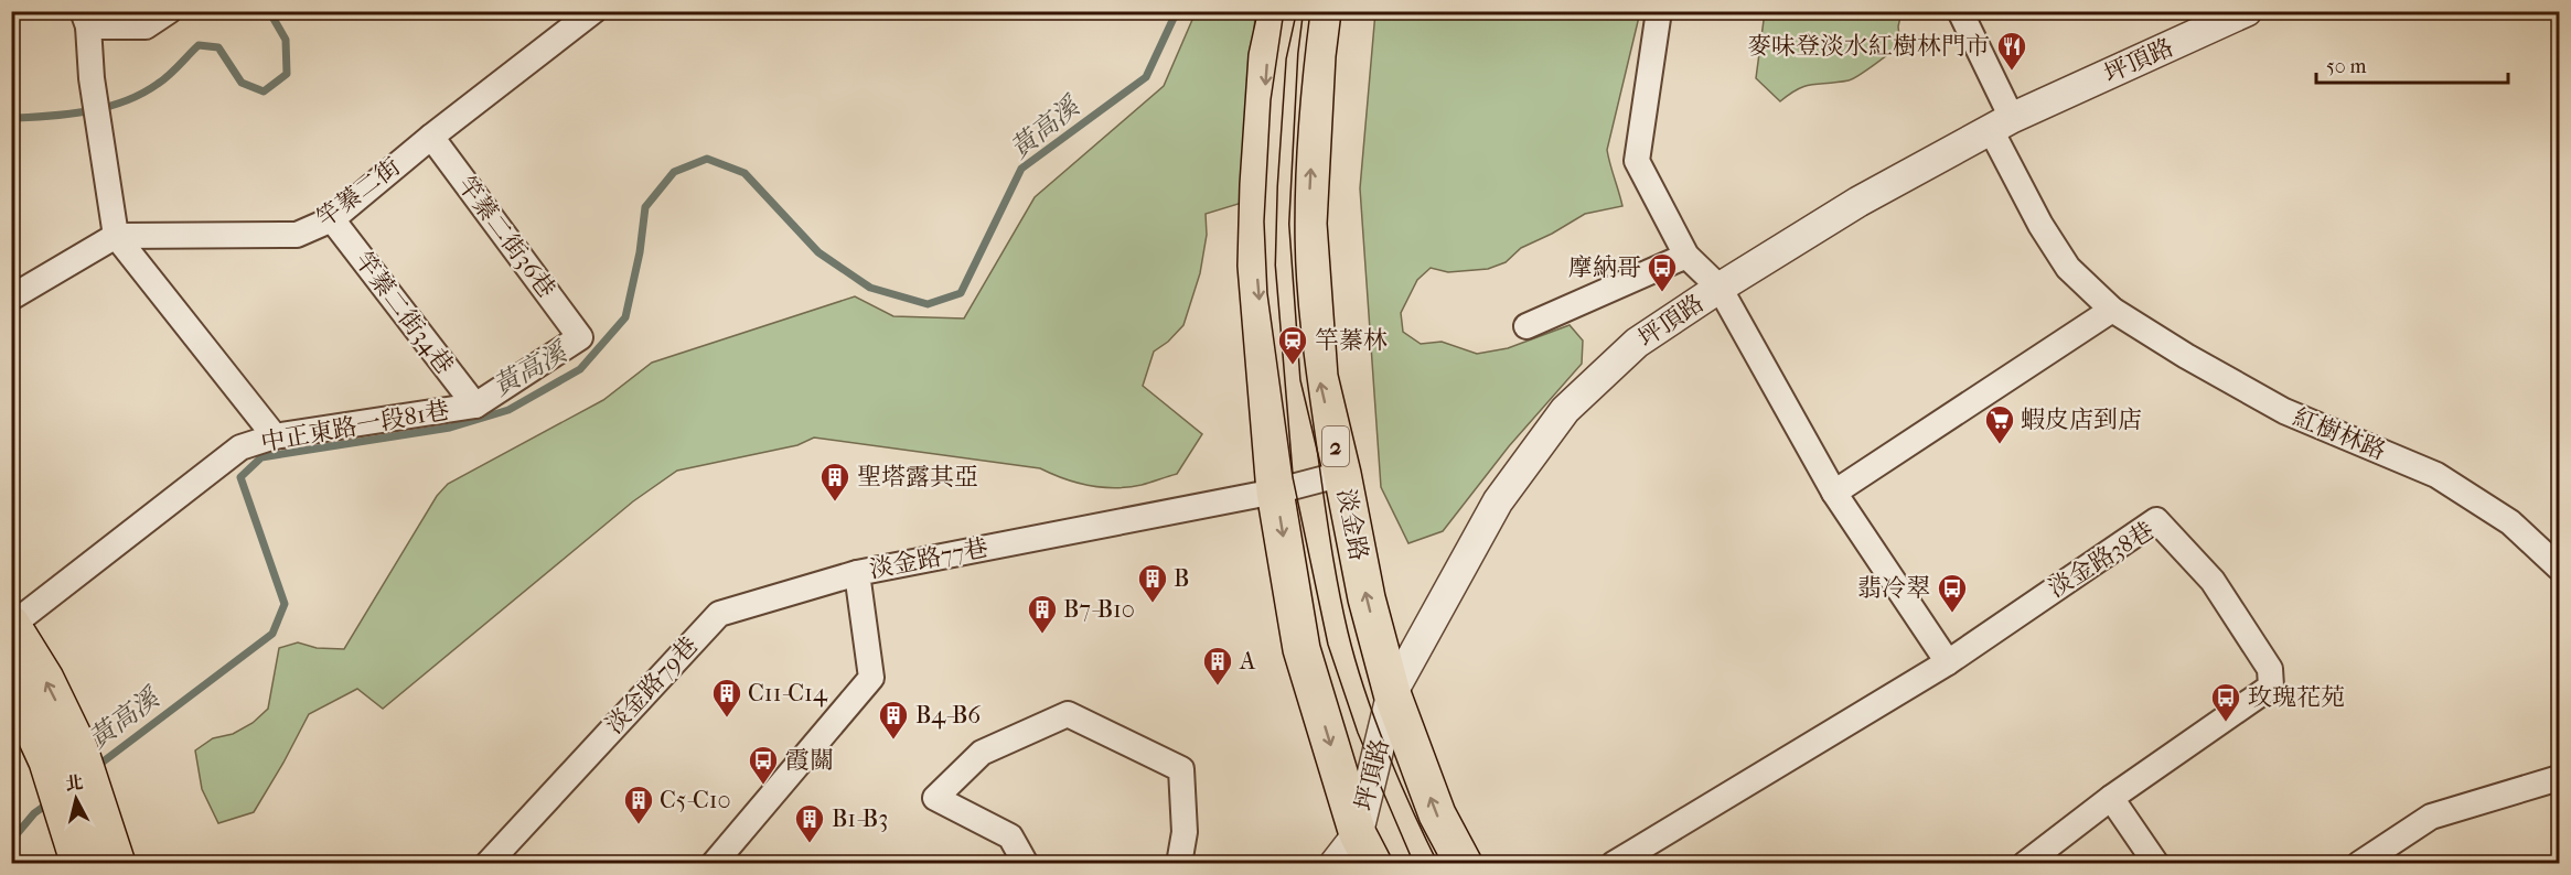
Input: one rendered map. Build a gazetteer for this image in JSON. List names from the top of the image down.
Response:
{
  "streets": {
    "main road": ["2", "淡金路"],
    "street": [
      "坪頂路",
      "竿蓁二街",
      "竿蓁二街36巷",
      "竿蓁二街34巷",
      "中正東路一段81巷",
      "紅樹林路",
      "淡金路77巷",
      "淡金路38巷",
      "淡金路79巷"
    ]
  },
  "crossings": [
    ["坪頂路", "紅樹林路"],
    ["坪頂路", "淡金路"],
    ["竿蓁二街", "竿蓁二街36巷"],
    ["竿蓁二街", "竿蓁二街34巷"],
    ["竿蓁二街36巷", "中正東路一段81巷"],
    ["竿蓁二街34巷", "中正東路一段81巷"],
    ["淡金路", "淡金路77巷"],
    ["淡金路77巷", "淡金路79巷"]
  ],
  "water": ["黃高溪"],
  "places": {
    "restaurant": ["麥味登淡水紅樹林門市"],
    "bus stop": [
      "摩納哥",
      "翡冷翠",
      "玫瑰花苑",
      "霞關"
    ],
    "station": ["竿蓁林"],
    "supermarket": ["蝦皮店到店"],
    "building": [
      "聖塔露其亞",
      "B",
      "B7-B10",
      "A",
      "C11-C14",
      "B4-B6",
      "C5-C10",
      "B1-B3"
    ]
  },
  "scale_bar": "50 m",
  "north": "top"
}
